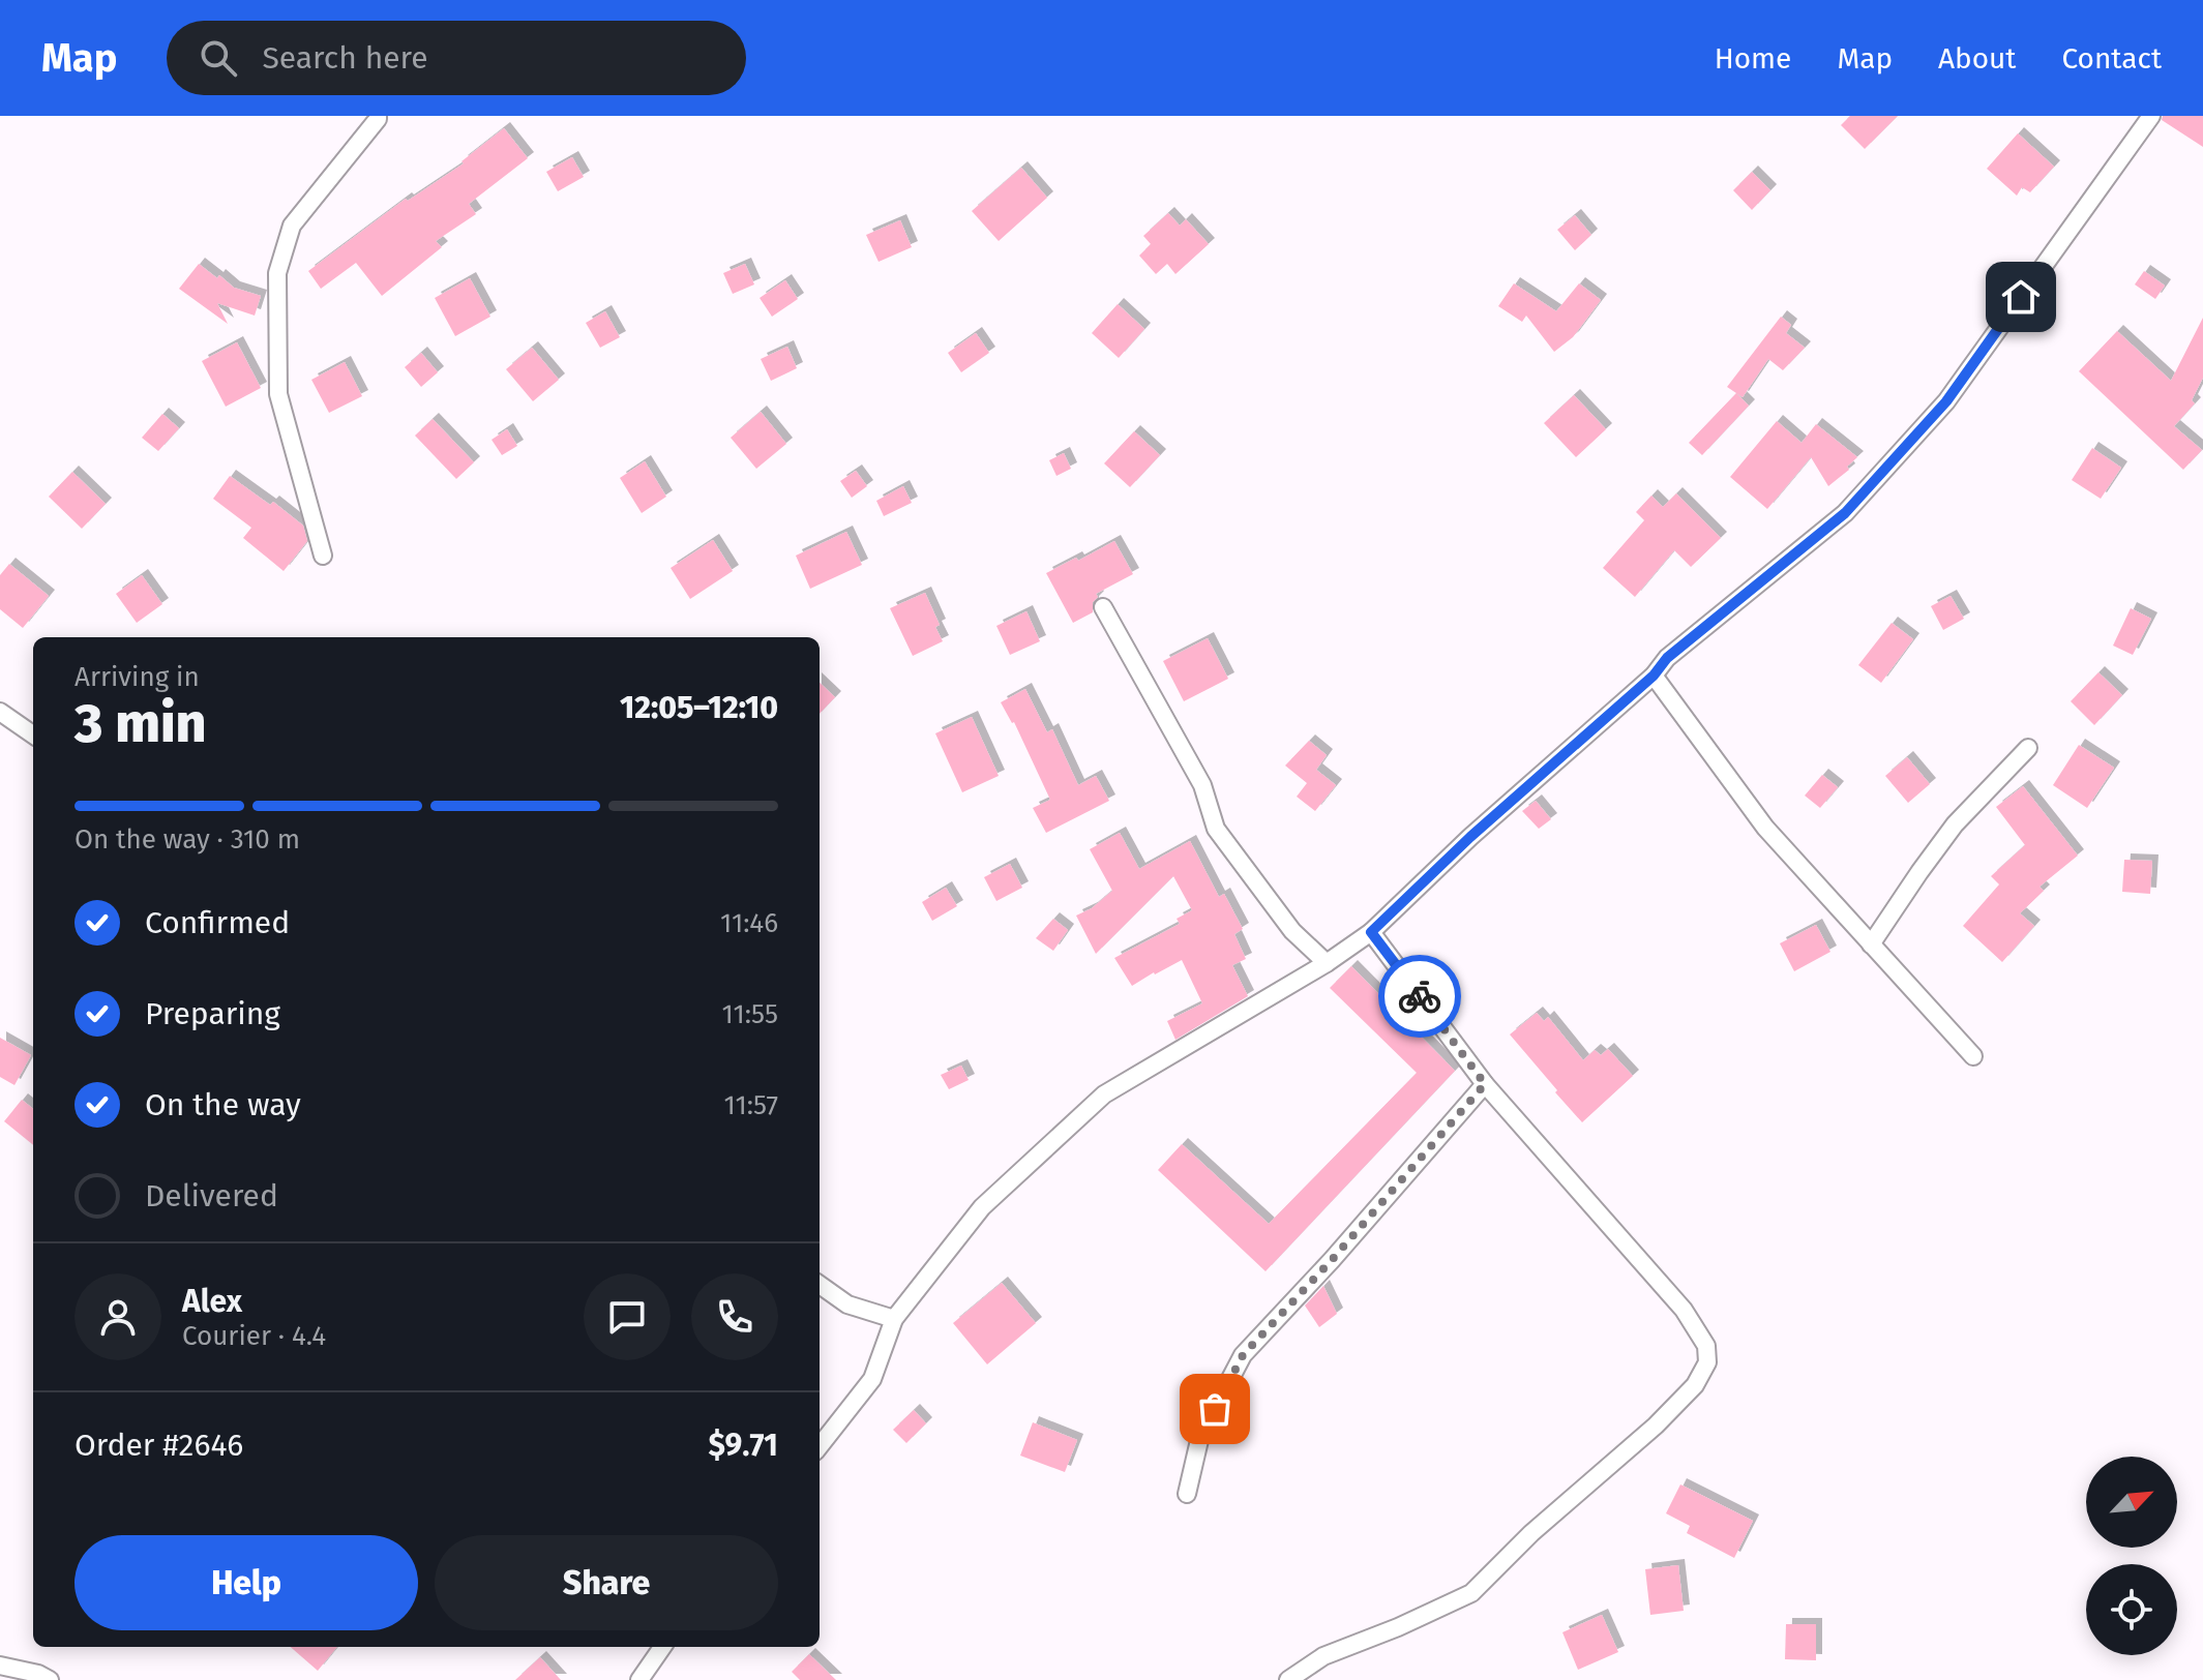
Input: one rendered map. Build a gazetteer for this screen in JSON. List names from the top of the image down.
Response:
{
  "north": "top right",
  "page": {
    "header": "Map",
    "search": "Search here",
    "nav": [
      "Home",
      "Map",
      "About",
      "Contact"
    ],
    "heading": ["3 min", "Arriving in", "12:05–12:10"],
    "panel": [
      "Alex",
      "Courier · 4.4",
      "Order #2646",
      "$9.71"
    ],
    "bar": "On the way · 310 m",
    "list": [
      ["Confirmed", "11:46"],
      ["Preparing", "11:55"],
      ["On the way", "11:57"],
      "Delivered"
    ],
    "buttons": ["Help", "Share"]
  }
}
